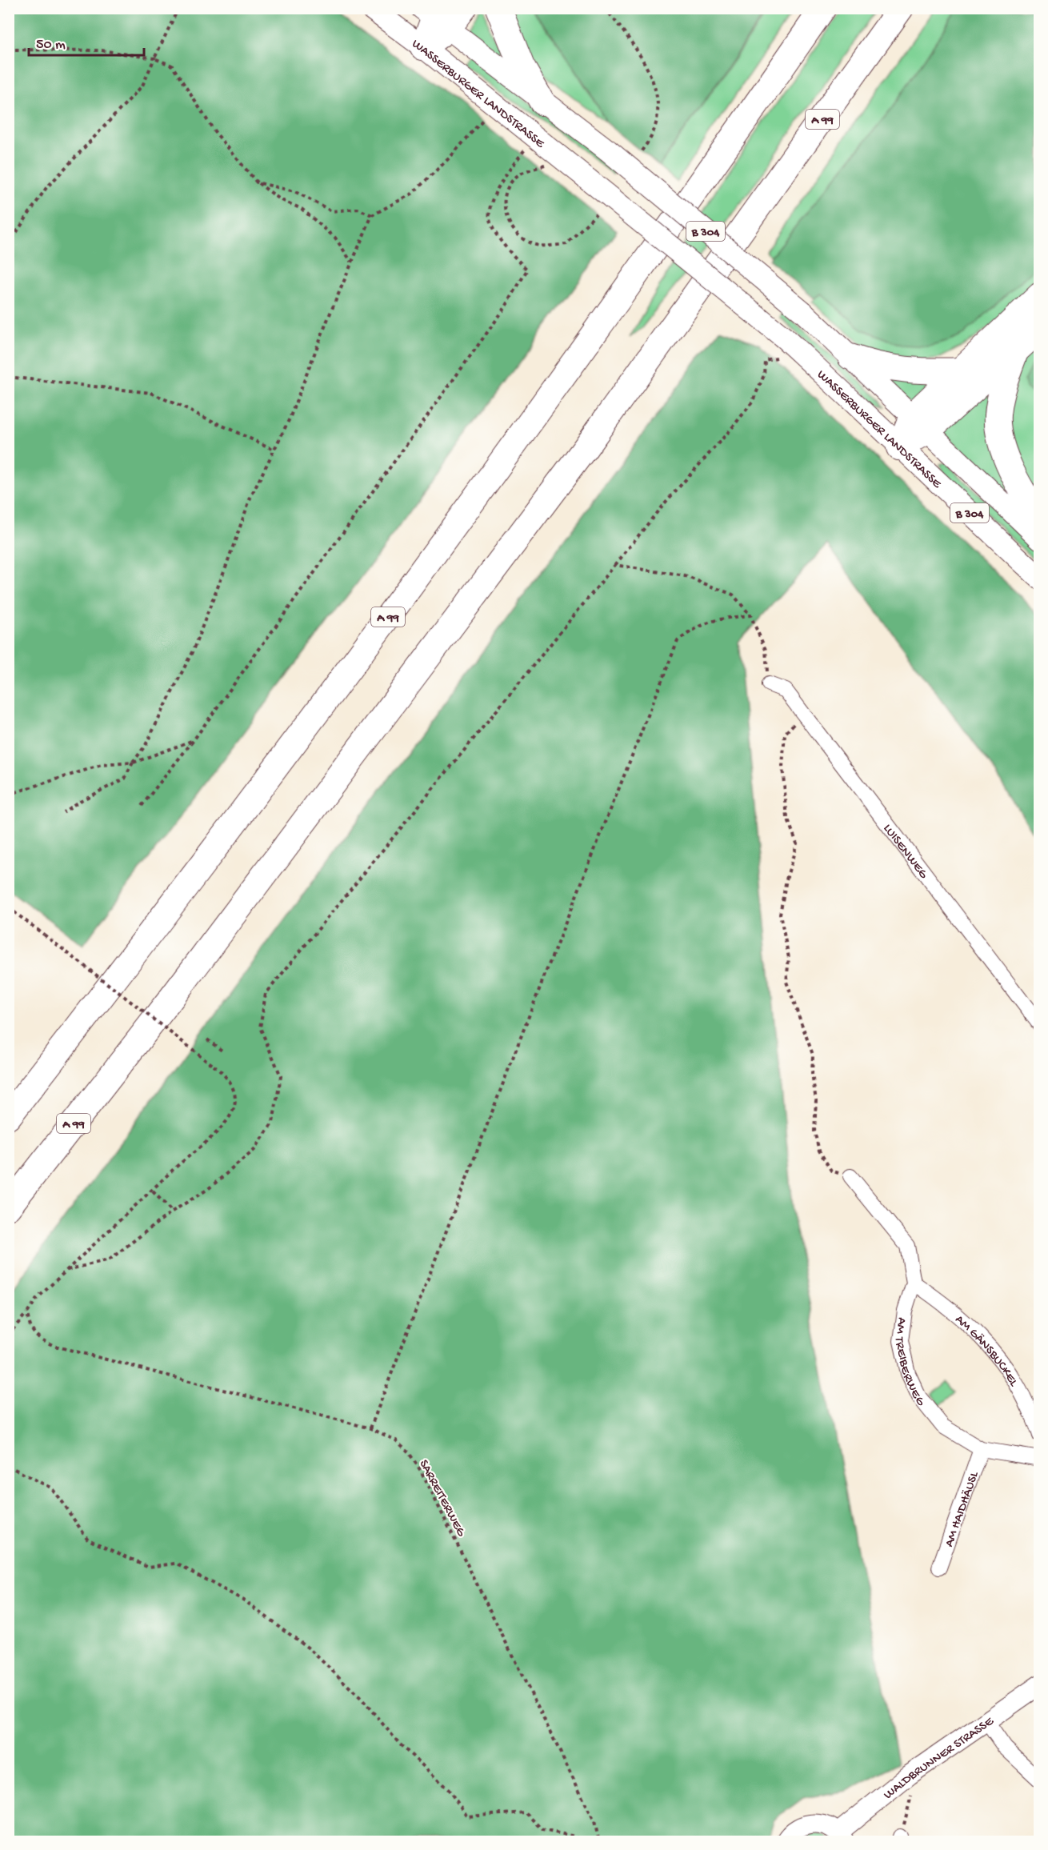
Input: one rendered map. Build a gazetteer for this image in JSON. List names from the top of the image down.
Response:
{
  "streets": {
    "highway": ["A 99"],
    "main road": ["WASSERBURGER LANDSTRASSE", "B 304"],
    "street": [
      "LUISENWEG",
      "AM GÄNSBUCKEL",
      "AM TREIBERWEG",
      "AM HAIDHÄUSL",
      "WALDBRUNNER STRASSE"
    ],
    "path": ["SARREITERWEG"]
  },
  "crossings": [
    ["AM GÄNSBUCKEL", "AM TREIBERWEG"],
    ["AM TREIBERWEG", "AM HAIDHÄUSL"]
  ],
  "scale_bar": "50 m"
}
